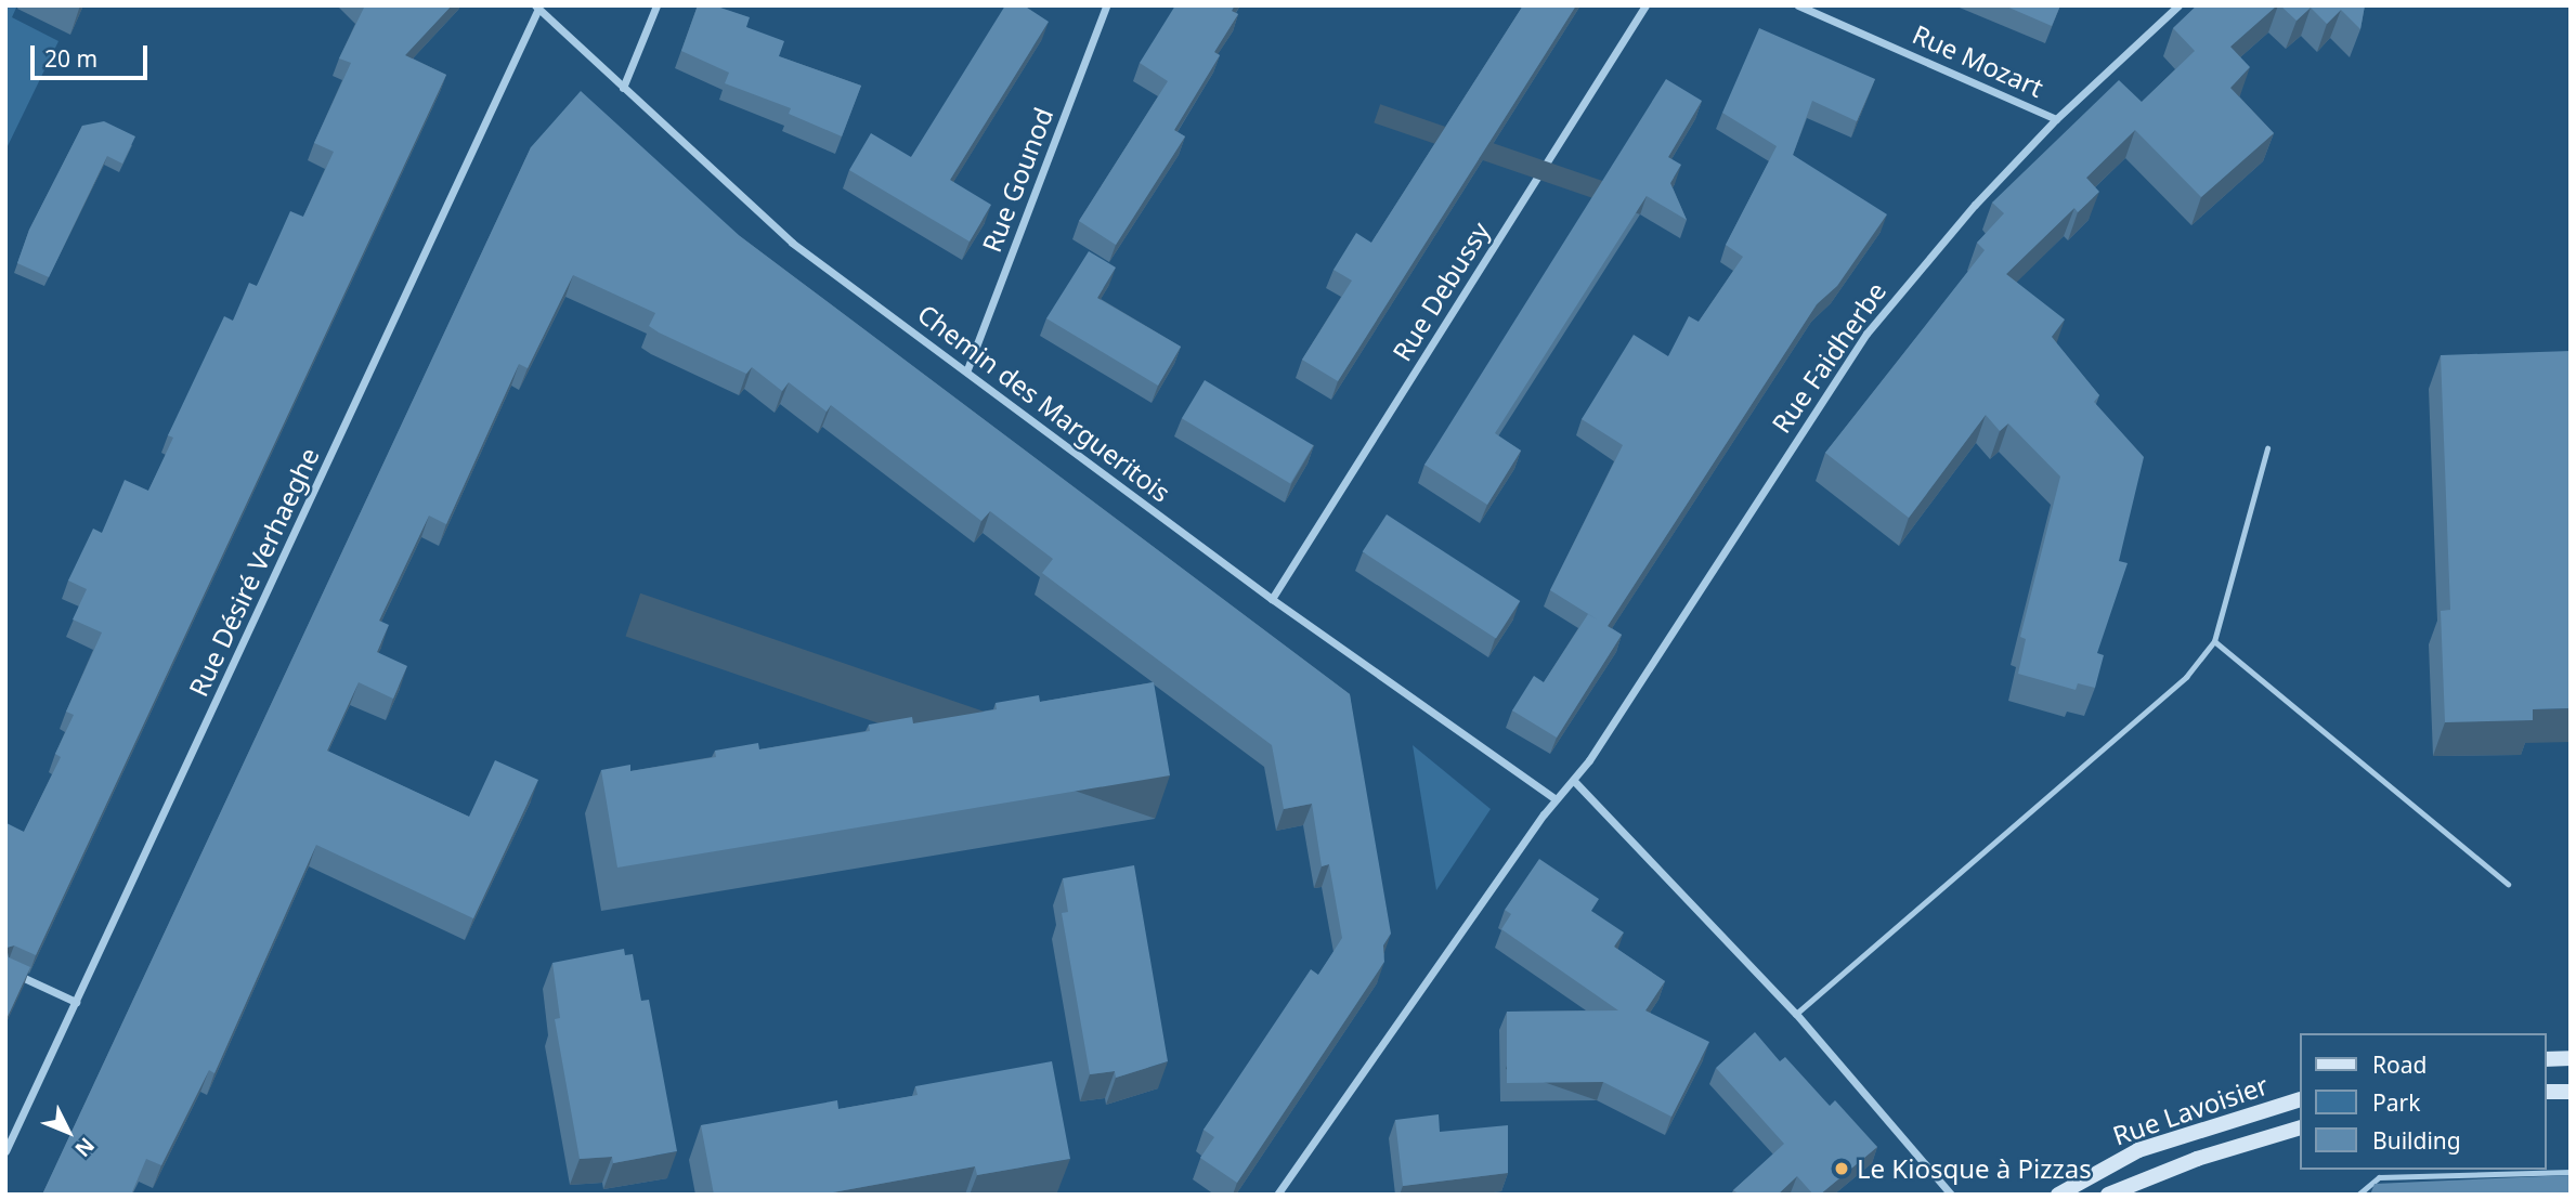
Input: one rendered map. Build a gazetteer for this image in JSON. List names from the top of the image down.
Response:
{
  "streets": {
    "main road": ["Rue Lavoisier"],
    "street": [
      "Rue Mozart",
      "Rue Gounod",
      "Rue Debussy",
      "Rue Faidherbe",
      "Chemin des Margueritois",
      "Rue Désiré Verhaeghe"
    ]
  },
  "crossings": [
    ["Rue Mozart", "Rue Faidherbe"],
    ["Rue Gounod", "Chemin des Margueritois"],
    ["Rue Debussy", "Chemin des Margueritois"],
    ["Rue Faidherbe", "Chemin des Margueritois"],
    ["Chemin des Margueritois", "Rue Désiré Verhaeghe"]
  ],
  "places": ["Le Kiosque à Pizzas"],
  "legend": ["Road", "Park", "Building"],
  "scale_bar": "20 m",
  "north": "bottom right"
}
